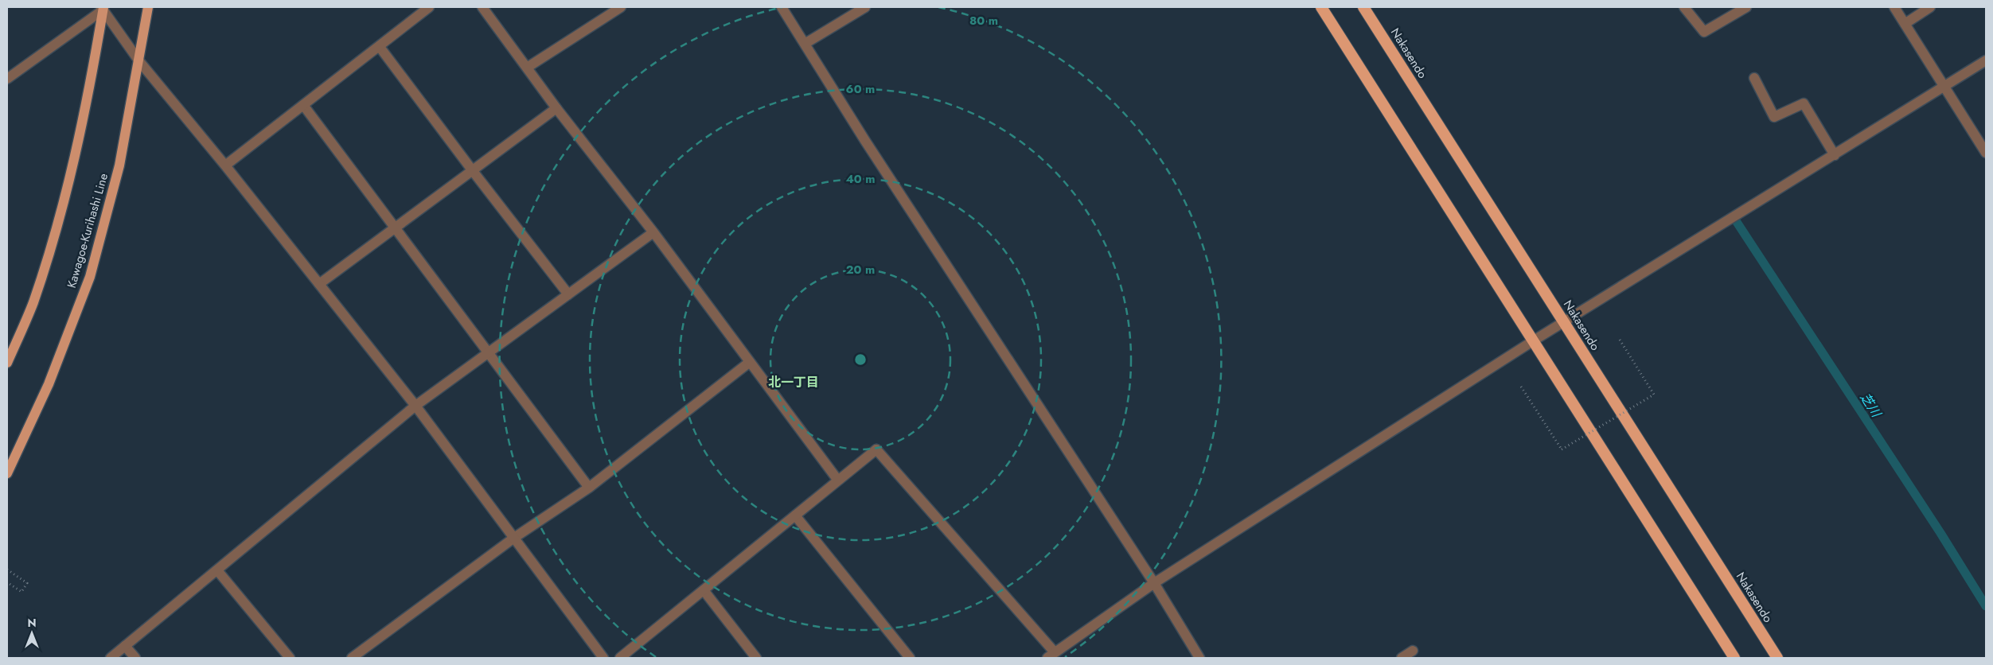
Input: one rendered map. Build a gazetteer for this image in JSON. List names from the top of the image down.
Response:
{
  "streets": {
    "highway": ["Nakasendo"],
    "main road": ["Kawagoe-Kurihashi Line"]
  },
  "districts": ["北一丁目"],
  "water": ["芝川"],
  "north": "top",
  "rings": [
    "80 m",
    "60 m",
    "40 m",
    "20 m"
  ]
}
